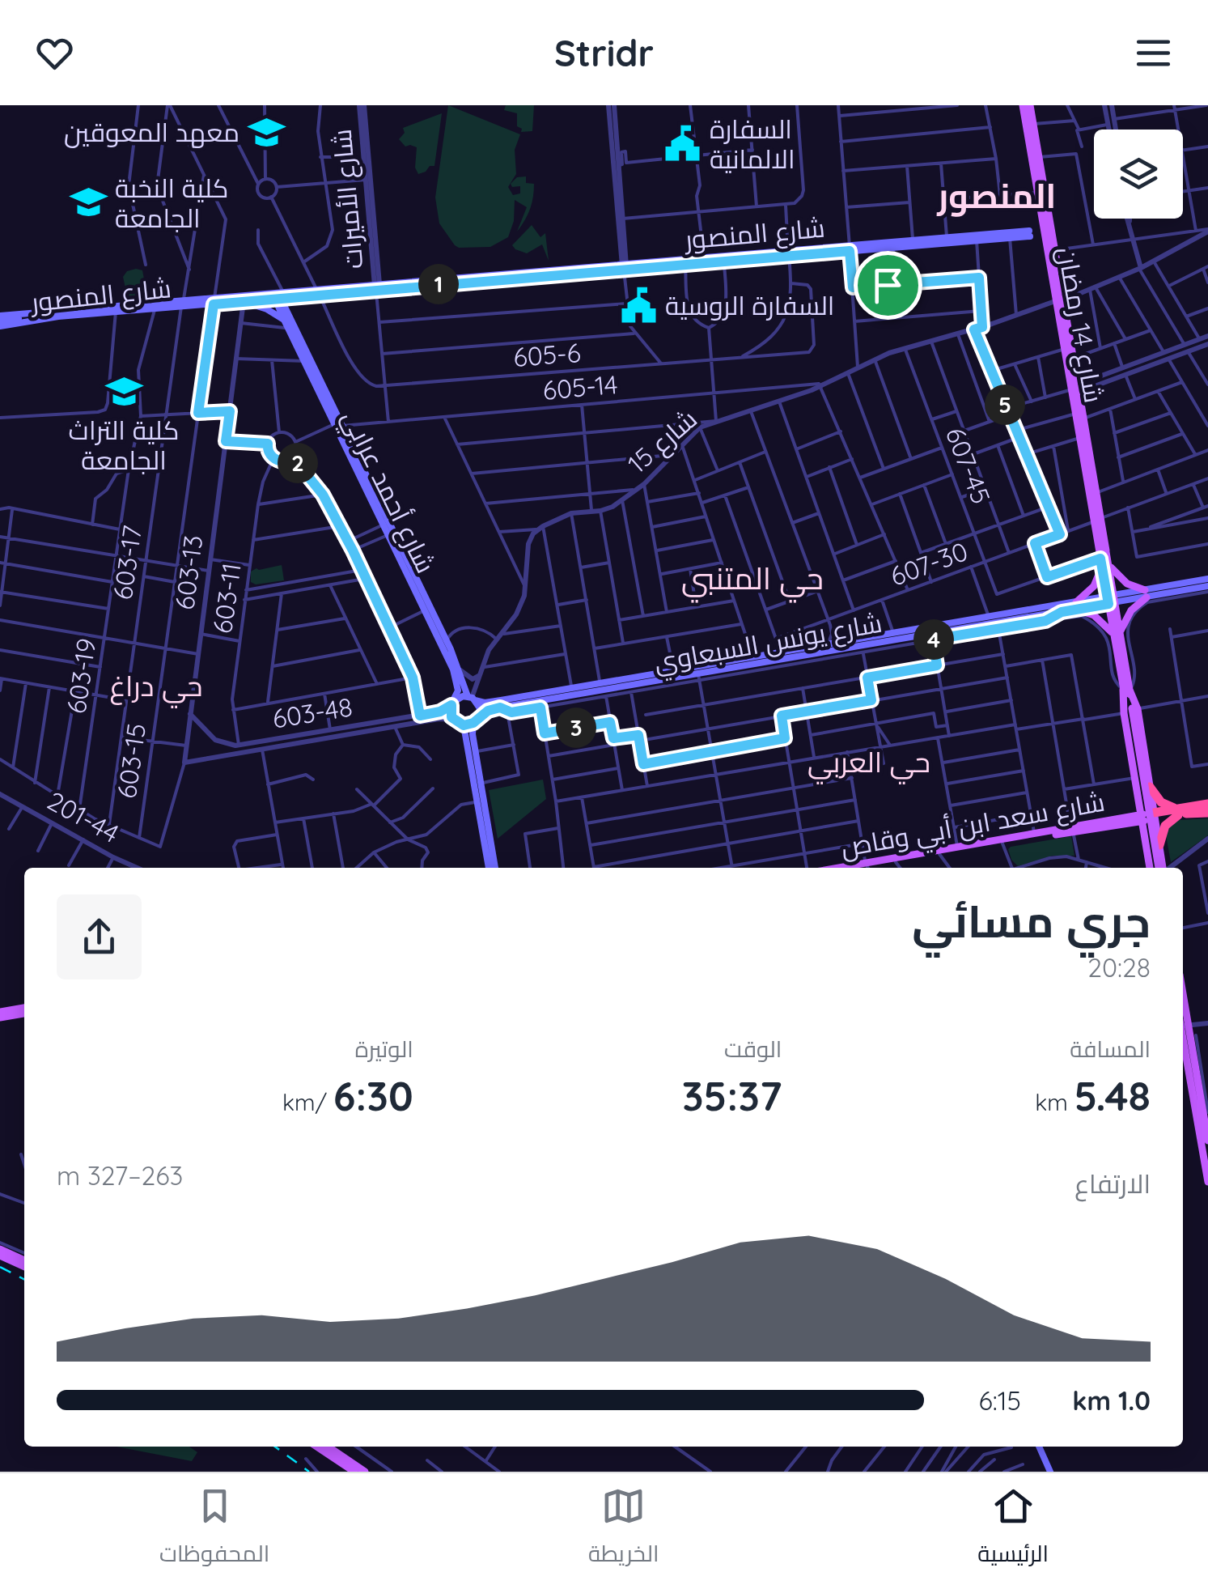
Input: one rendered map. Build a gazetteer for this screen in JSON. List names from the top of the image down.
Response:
{
  "streets": {
    "main road": [
      "شارع المنصور",
      "شارع 14 رمضان",
      "شارع أحمد عرابي",
      "شارع يونس السبعاوي",
      "شارع سعد ابن أبي وقاص"
    ],
    "street": [
      "شارع الأميرات",
      "605-6",
      "605-14",
      "شارع 15",
      "607-45",
      "603-17",
      "607-30",
      "603-13",
      "603-11",
      "603-19",
      "603-48",
      "603-15",
      "201-44"
    ]
  },
  "crossings": [
    ["شارع الأميرات", "شارع المنصور"],
    ["شارع المنصور", "شارع 14 رمضان"],
    ["شارع المنصور", "شارع أحمد عرابي"],
    ["شارع المنصور", "603-17"],
    ["شارع المنصور", "603-13"],
    ["شارع المنصور", "603-19"],
    ["شارع المنصور", "603-15"],
    ["شارع 14 رمضان", "شارع 15"],
    ["شارع 14 رمضان", "607-30"],
    ["شارع 14 رمضان", "شارع يونس السبعاوي"],
    ["شارع 14 رمضان", "شارع سعد ابن أبي وقاص"],
    ["605-14", "شارع 15"],
    ["605-14", "شارع أحمد عرابي"],
    ["شارع 15", "607-45"],
    ["607-45", "607-30"],
    ["شارع أحمد عرابي", "شارع يونس السبعاوي"],
    ["شارع أحمد عرابي", "603-48"],
    ["603-17", "603-15"],
    ["603-13", "603-48"],
    ["603-13", "603-15"],
    ["603-11", "603-48"],
    ["شارع يونس السبعاوي", "603-48"]
  ],
  "districts": [
    "المنصور",
    "حي المتنبي",
    "حي دراغ",
    "حي العربي"
  ],
  "places": {
    "school or university": ["معهد المعوقين", "كلية النخبة الجامعة", "كلية التراث الجامعة"],
    "public building": ["السفارة الالمانية", "السفارة الروسية"]
  },
  "page": {
    "header": "Stridr",
    "pins": [
      "1",
      "5",
      "2",
      "4",
      "3"
    ],
    "heading": ["جري مسائي", "20:28"],
    "stats": [
      ["المسافة", "5.48 km"],
      ["الوقت", "35:37"],
      ["الوتيرة", "6:30 /km"]
    ],
    "chart": ["الارتفاع", "263–327 m"],
    "list": [
      {
        "name": "1.0 km",
        "note": "6:15"
      }
    ],
    "tabs": ["الرئيسية", "الخريطة", "المحفوظات"]
  }
}
